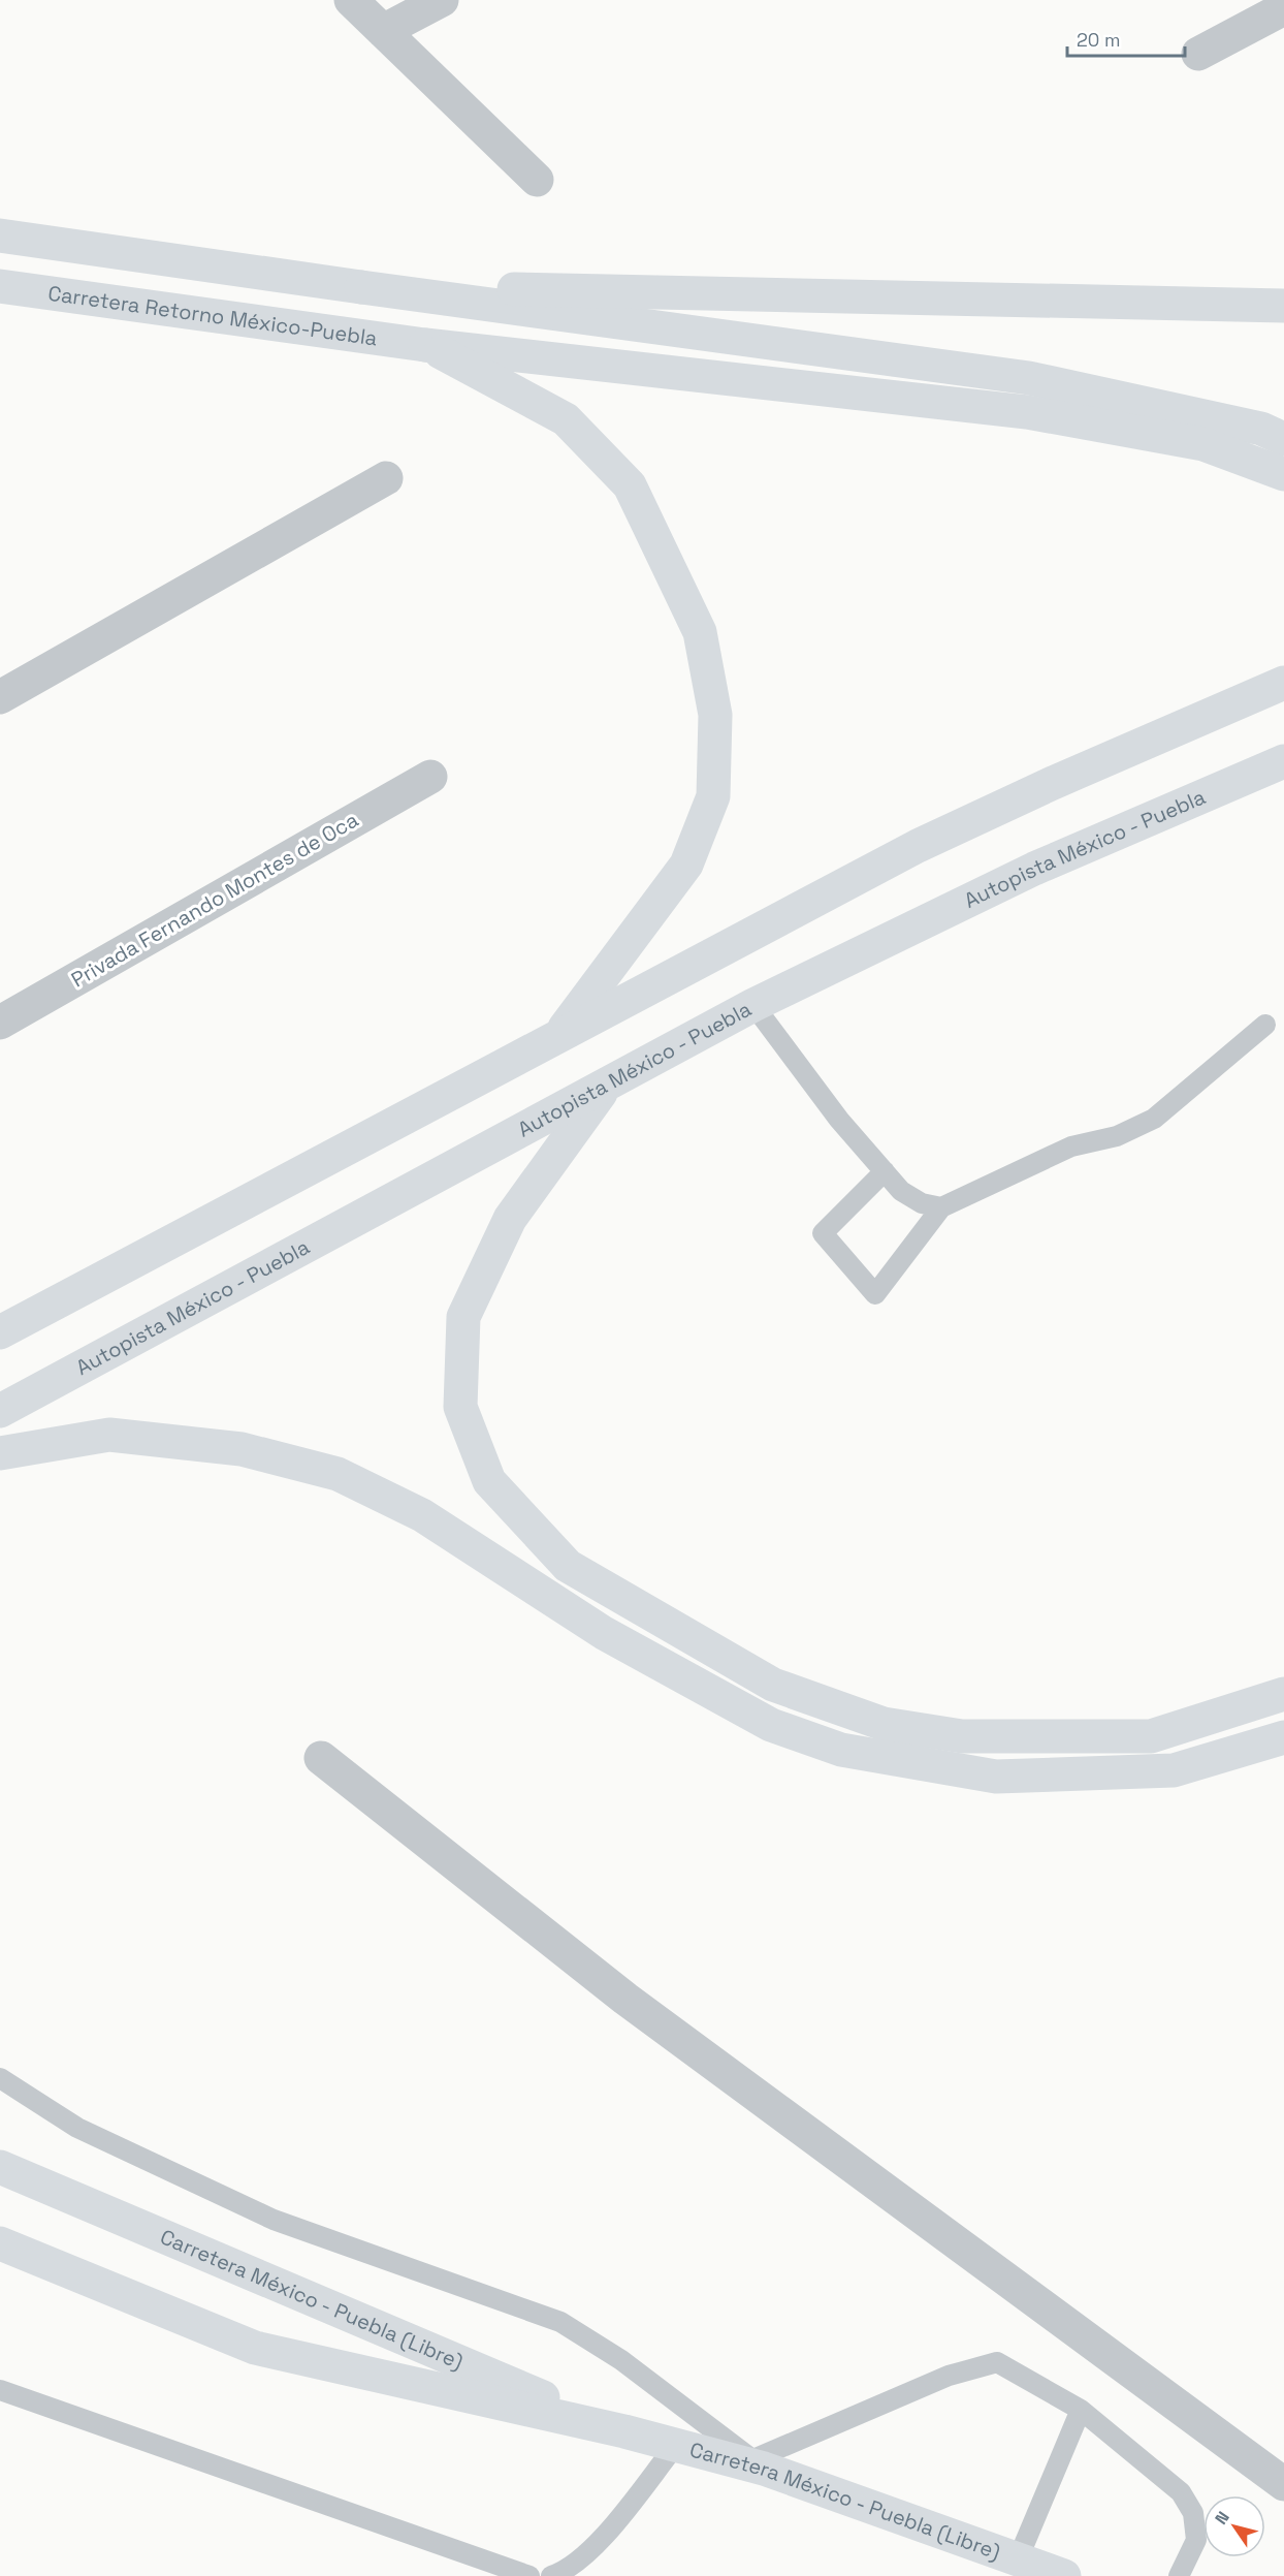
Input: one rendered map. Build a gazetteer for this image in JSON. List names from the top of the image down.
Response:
{
  "streets": {
    "main road": ["Carretera Retorno México-Puebla", "Autopista México - Puebla", "Carretera México - Puebla (Libre)"],
    "street": ["Privada Fernando Montes de Oca"]
  },
  "scale_bar": "20 m",
  "north": "top left"
}
